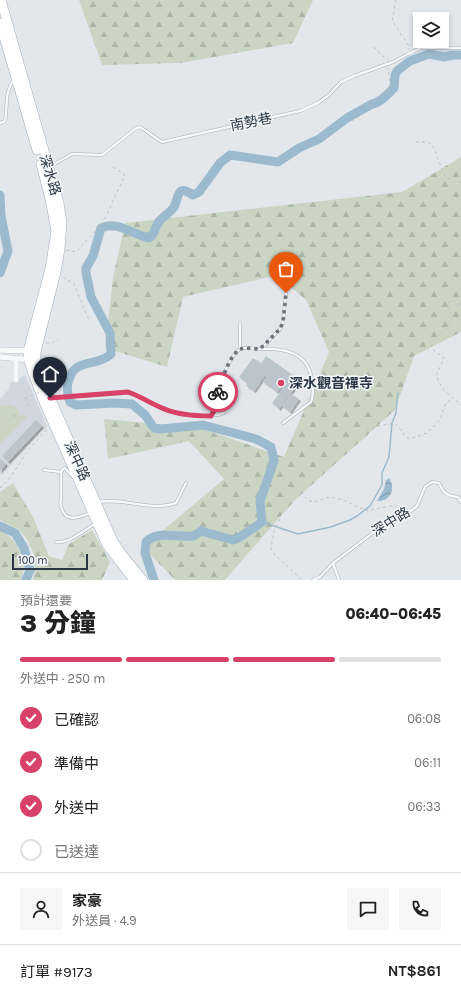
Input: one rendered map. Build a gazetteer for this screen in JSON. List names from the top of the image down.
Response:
{
  "streets": {
    "main road": ["深水路", "深中路"],
    "lane": ["南勢巷"]
  },
  "crossings": [
    ["南勢巷", "深水路"],
    ["深水路", "深中路"]
  ],
  "places": ["深水觀音禪寺"],
  "scale_bar": "100 m",
  "page": {
    "scale": "100 m",
    "heading": ["3 分鐘", "預計還要", "06:40–06:45"],
    "panel": [
      "家豪",
      "外送員 · 4.9",
      "訂單 #9173",
      "NT$861"
    ],
    "bar": "外送中 · 250 m",
    "list": [
      ["已確認", "06:08"],
      ["準備中", "06:11"],
      ["外送中", "06:33"],
      "已送達"
    ]
  }
}
